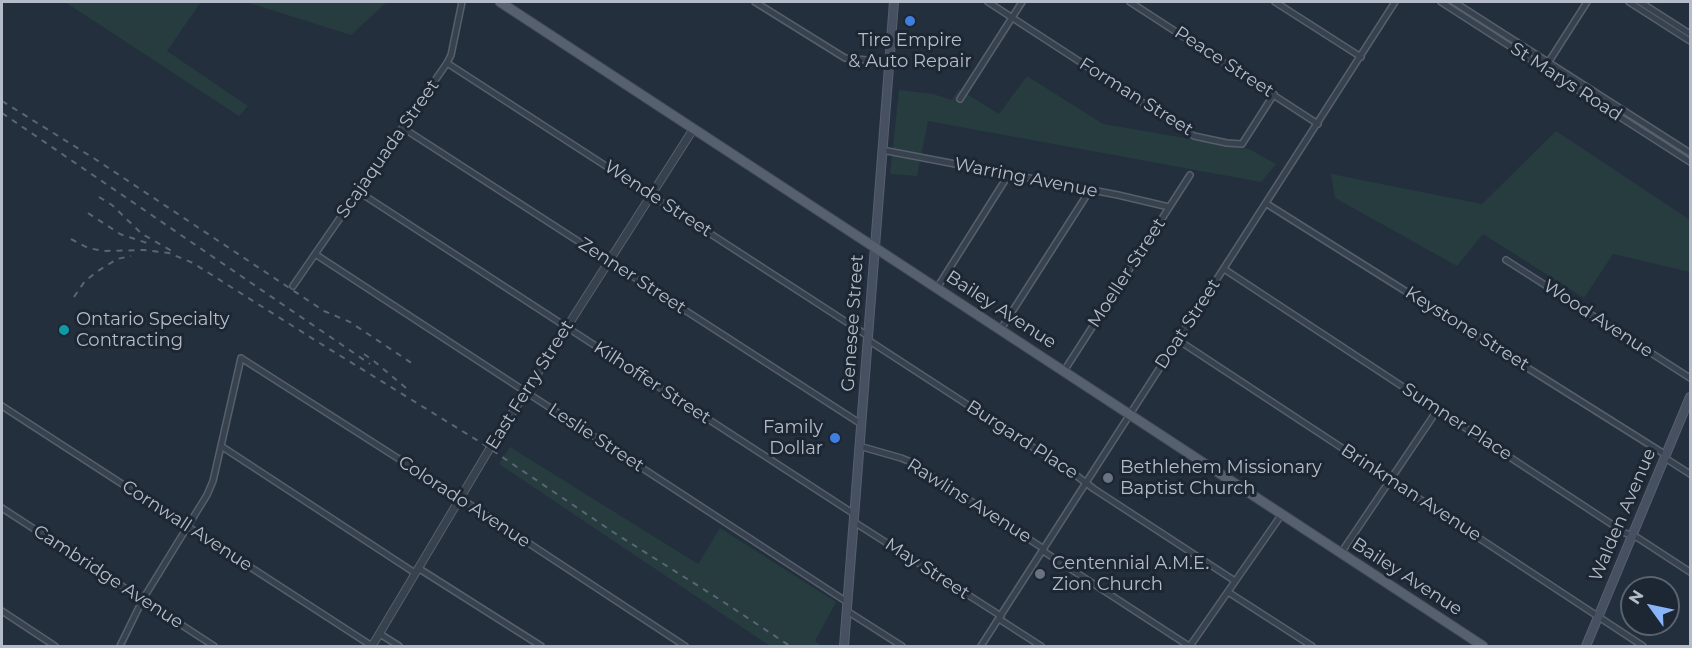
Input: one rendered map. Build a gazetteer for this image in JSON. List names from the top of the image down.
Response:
{
  "streets": {
    "main road": ["Bailey Avenue", "Genesee Street", "Walden Avenue"],
    "street": [
      "Peace Street",
      "St Marys Road",
      "Forman Street",
      "Scajaquada Street",
      "Warring Avenue",
      "Wende Street",
      "Moeller Street",
      "Zenner Street",
      "Wood Avenue",
      "Doat Street",
      "Keystone Street",
      "Kilhoffer Street",
      "East Ferry Street",
      "Sumner Place",
      "Leslie Street",
      "Burgard Place",
      "Brinkman Avenue",
      "Rawlins Avenue",
      "Colorado Avenue",
      "Cornwall Avenue",
      "May Street",
      "Cambridge Avenue"
    ]
  },
  "crossings": [
    ["Peace Street", "Forman Street"],
    ["Peace Street", "Doat Street"],
    ["Scajaquada Street", "Wende Street"],
    ["Scajaquada Street", "Zenner Street"],
    ["Scajaquada Street", "Kilhoffer Street"],
    ["Scajaquada Street", "Leslie Street"],
    ["Warring Avenue", "Moeller Street"],
    ["Warring Avenue", "Genesee Street"],
    ["Wende Street", "Genesee Street"],
    ["Wende Street", "East Ferry Street"],
    ["Wende Street", "Burgard Place"],
    ["Moeller Street", "Bailey Avenue"],
    ["Zenner Street", "Genesee Street"],
    ["Zenner Street", "East Ferry Street"],
    ["Bailey Avenue", "Genesee Street"],
    ["Bailey Avenue", "Doat Street"],
    ["Bailey Avenue", "East Ferry Street"],
    ["Genesee Street", "Kilhoffer Street"],
    ["Genesee Street", "Leslie Street"],
    ["Genesee Street", "Burgard Place"],
    ["Genesee Street", "Rawlins Avenue"],
    ["Genesee Street", "May Street"],
    ["Doat Street", "Keystone Street"],
    ["Doat Street", "Sumner Place"],
    ["Doat Street", "Burgard Place"],
    ["Doat Street", "Brinkman Avenue"],
    ["Doat Street", "Rawlins Avenue"],
    ["Doat Street", "May Street"],
    ["Keystone Street", "Walden Avenue"],
    ["Kilhoffer Street", "East Ferry Street"],
    ["Kilhoffer Street", "May Street"],
    ["East Ferry Street", "Leslie Street"],
    ["East Ferry Street", "Colorado Avenue"],
    ["East Ferry Street", "Cornwall Avenue"],
    ["Sumner Place", "Walden Avenue"],
    ["Brinkman Avenue", "Walden Avenue"]
  ],
  "places": [
    "Tire Empire & Auto Repair",
    "Ontario Specialty Contracting",
    "Family Dollar",
    "Bethlehem Missionary Baptist Church",
    "Centennial A.M.E. Zion Church"
  ],
  "north": "top left"
}
